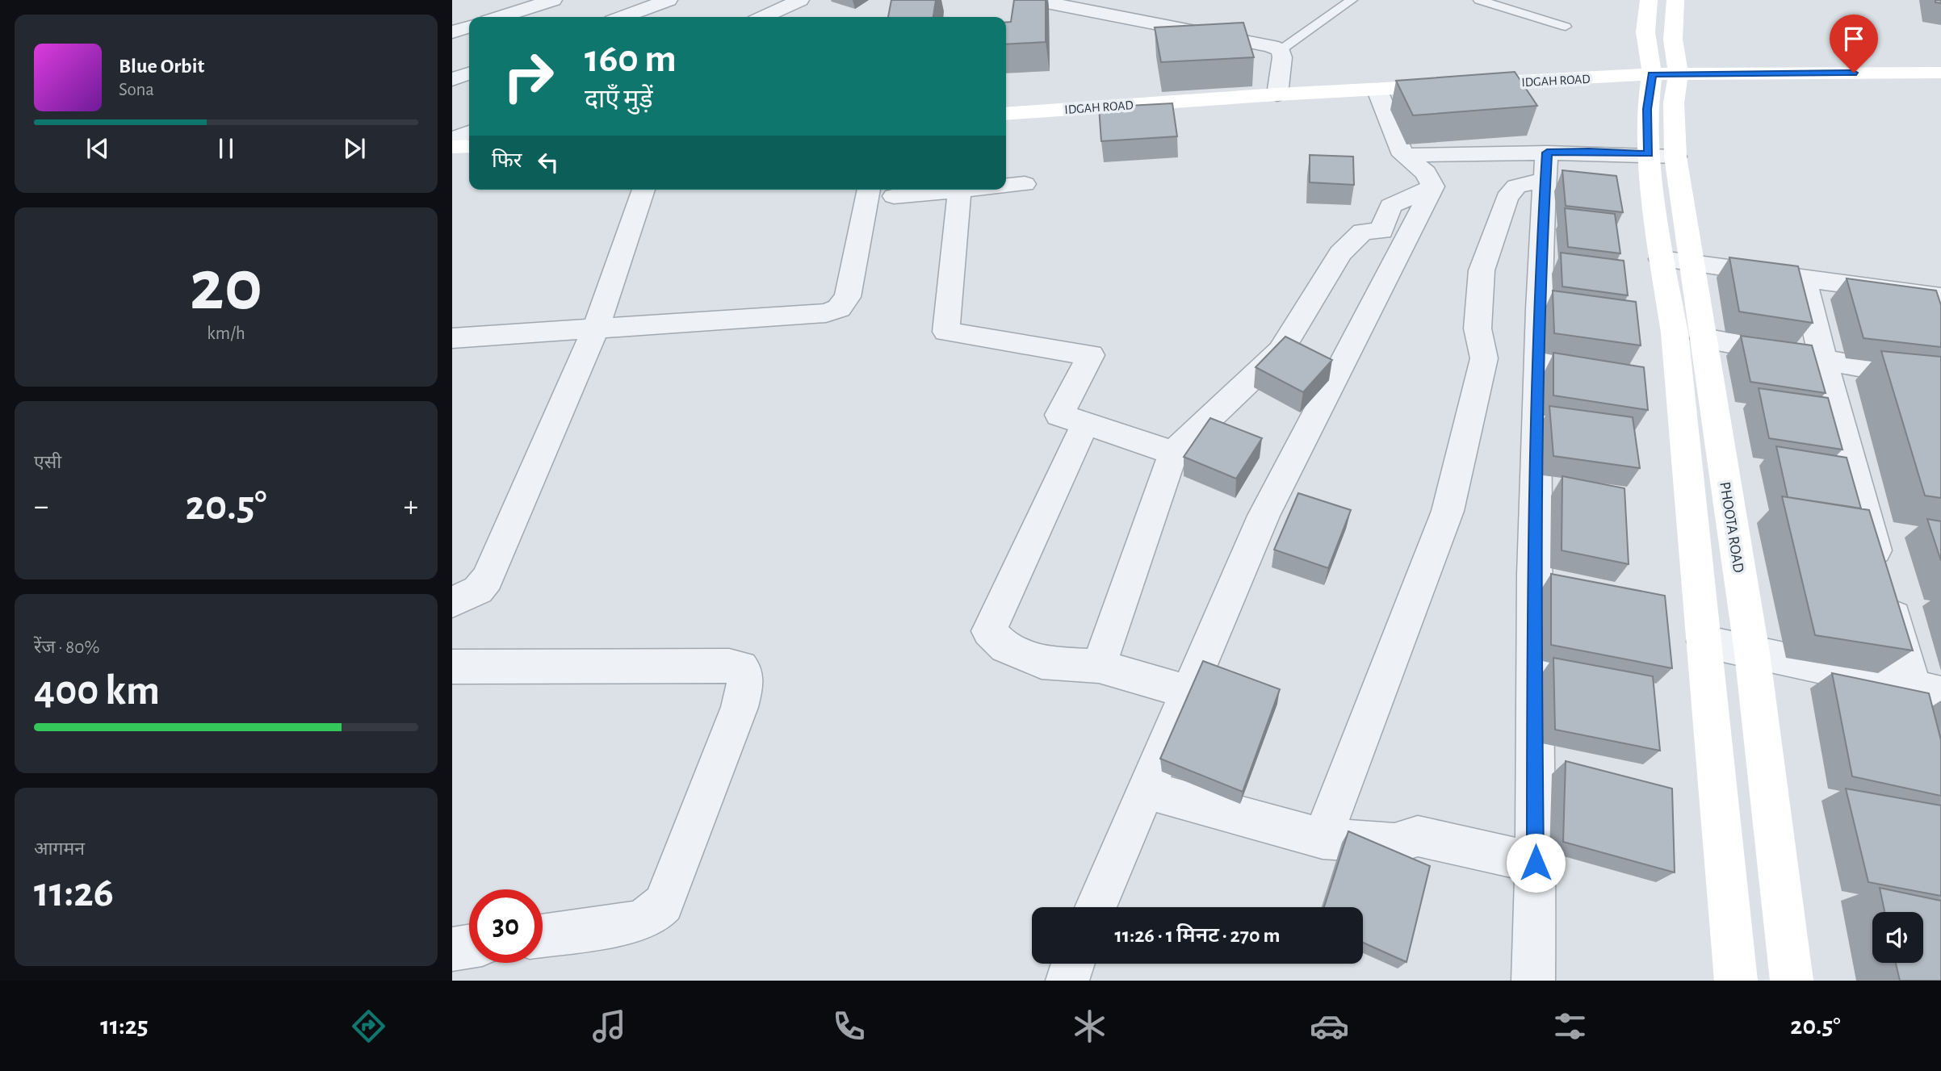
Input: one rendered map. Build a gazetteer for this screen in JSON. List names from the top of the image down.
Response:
{
  "streets": {
    "street": ["IDGAH ROAD", "PHOOTA ROAD"]
  },
  "crossings": [
    ["IDGAH ROAD", "PHOOTA ROAD"]
  ],
  "page": {
    "turn": ["160 m", "दाएँ मुड़ें"],
    "song": ["Blue Orbit", "Sona"],
    "then": "फिर",
    "tile": [
      ["20", "km/h"],
      "एसी",
      ["रेंज · 80%", "400 km"],
      ["आगमन", "11:26"]
    ],
    "heat": ["−", "20.5°", "+"],
    "limit": "30",
    "trip": "11:26 · 1 मिनट · 270 m",
    "tabs": ["11:25", "20.5°"]
  }
}
